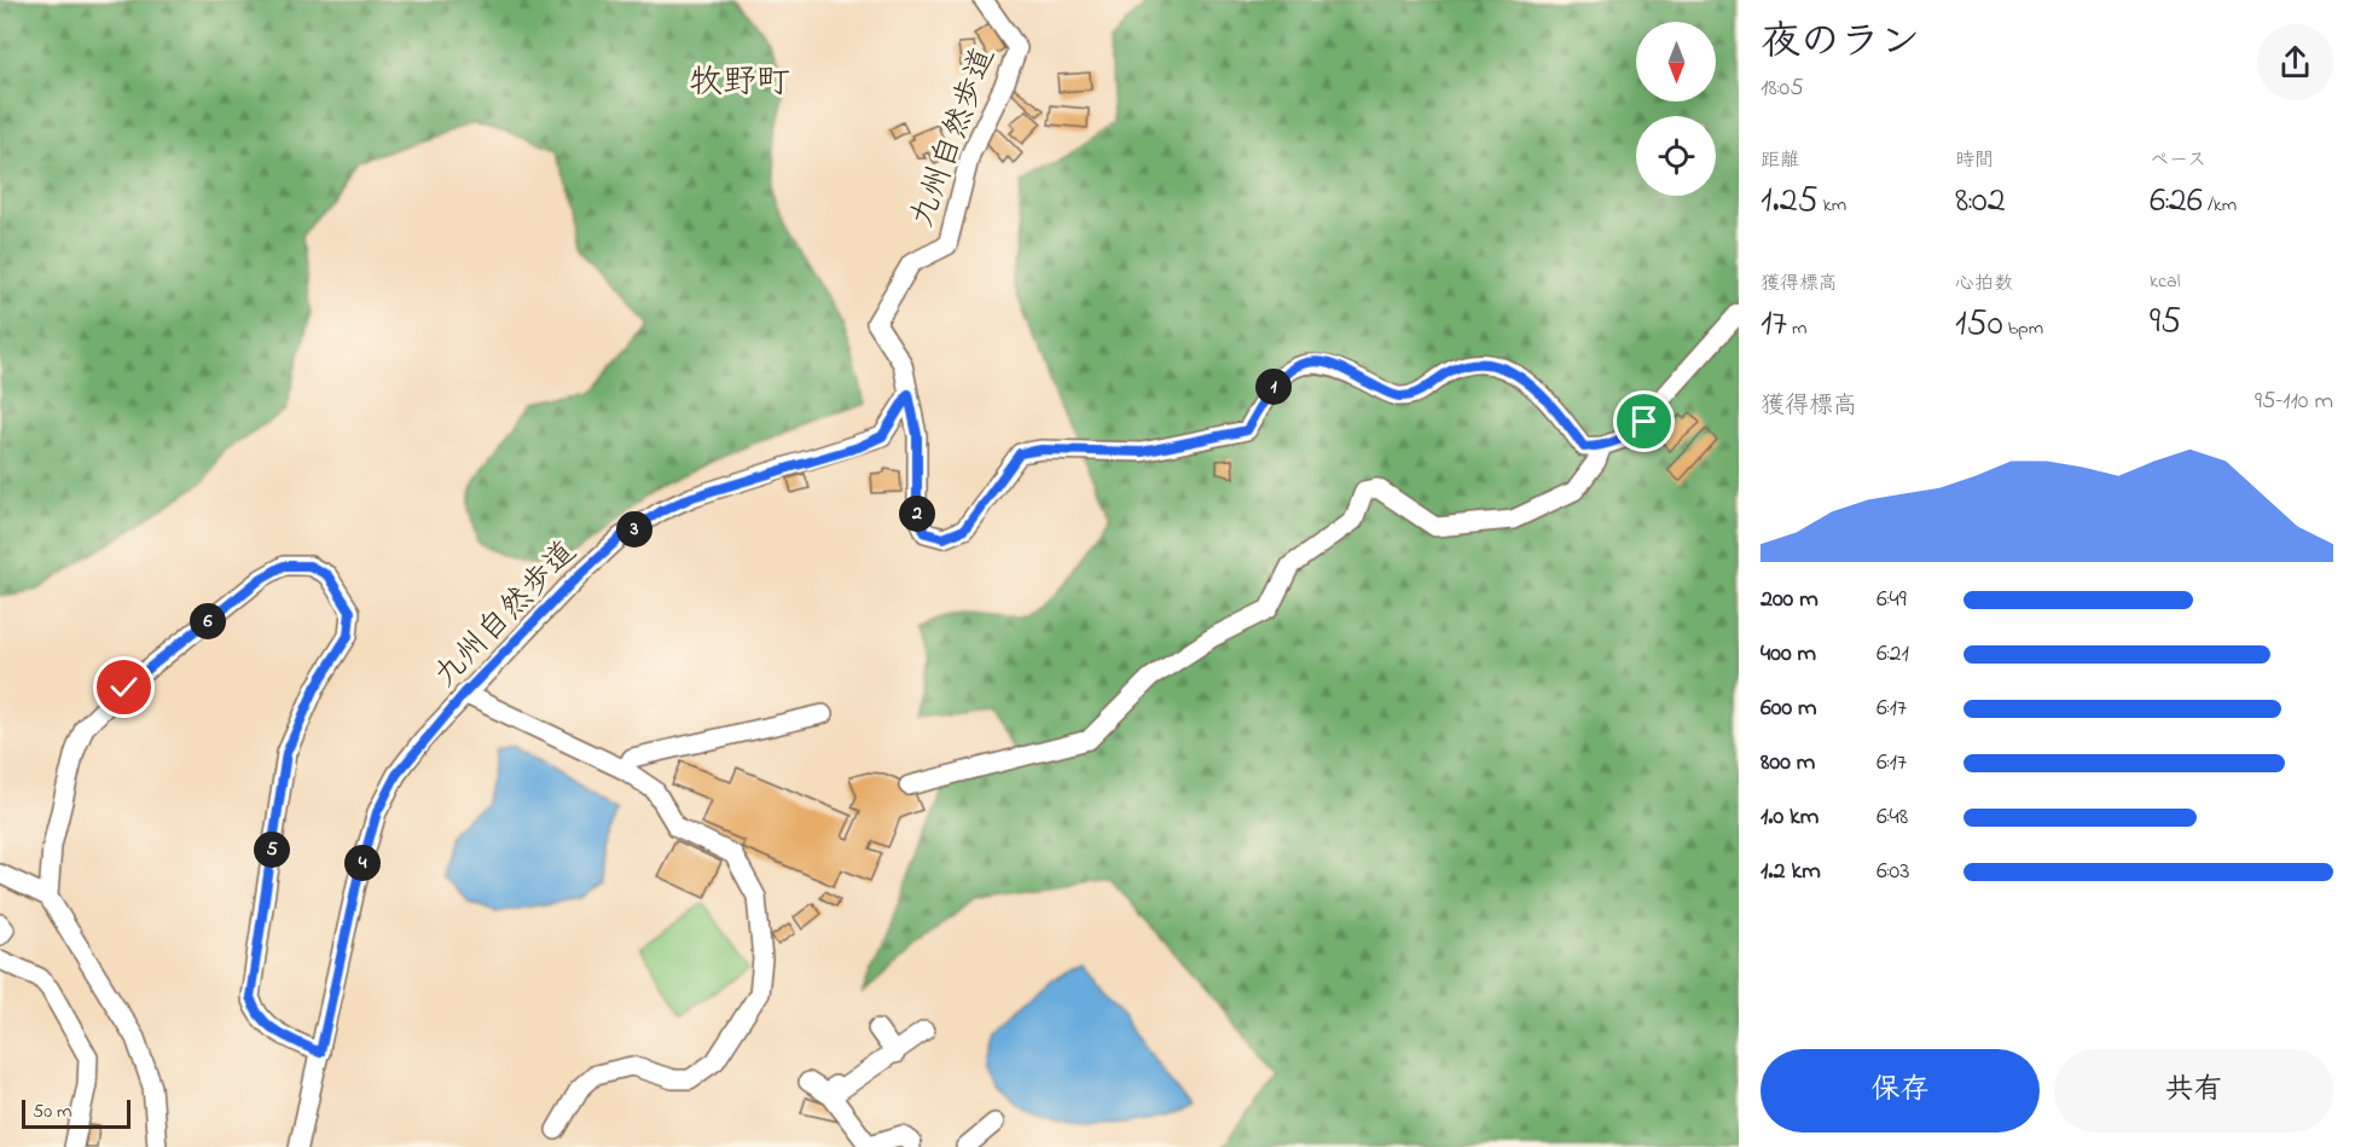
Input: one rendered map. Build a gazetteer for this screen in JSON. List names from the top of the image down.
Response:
{
  "streets": {
    "street": ["九州自然歩道"]
  },
  "districts": ["牧野町"],
  "scale_bar": "50 m",
  "north": "bottom",
  "page": {
    "heading": ["夜のラン", "18:05"],
    "stats": [
      ["距離", "1.25 km"],
      ["時間", "8:02"],
      ["ペース", "6:26 /km"],
      ["獲得標高", "17 m"],
      ["心拍数", "150 bpm"],
      ["kcal", "95"]
    ],
    "pins": [
      "1",
      "2",
      "3",
      "6",
      "5",
      "4"
    ],
    "chart": ["獲得標高", "95–110 m"],
    "list": [
      {
        "name": "200 m",
        "note": "6:49"
      },
      {
        "name": "400 m",
        "note": "6:21"
      },
      {
        "name": "600 m",
        "note": "6:17"
      },
      {
        "name": "800 m",
        "note": "6:17"
      },
      {
        "name": "1.0 km",
        "note": "6:48"
      },
      {
        "name": "1.2 km",
        "note": "6:03"
      }
    ],
    "buttons": ["保存", "共有"],
    "scale": "50 m"
  }
}
